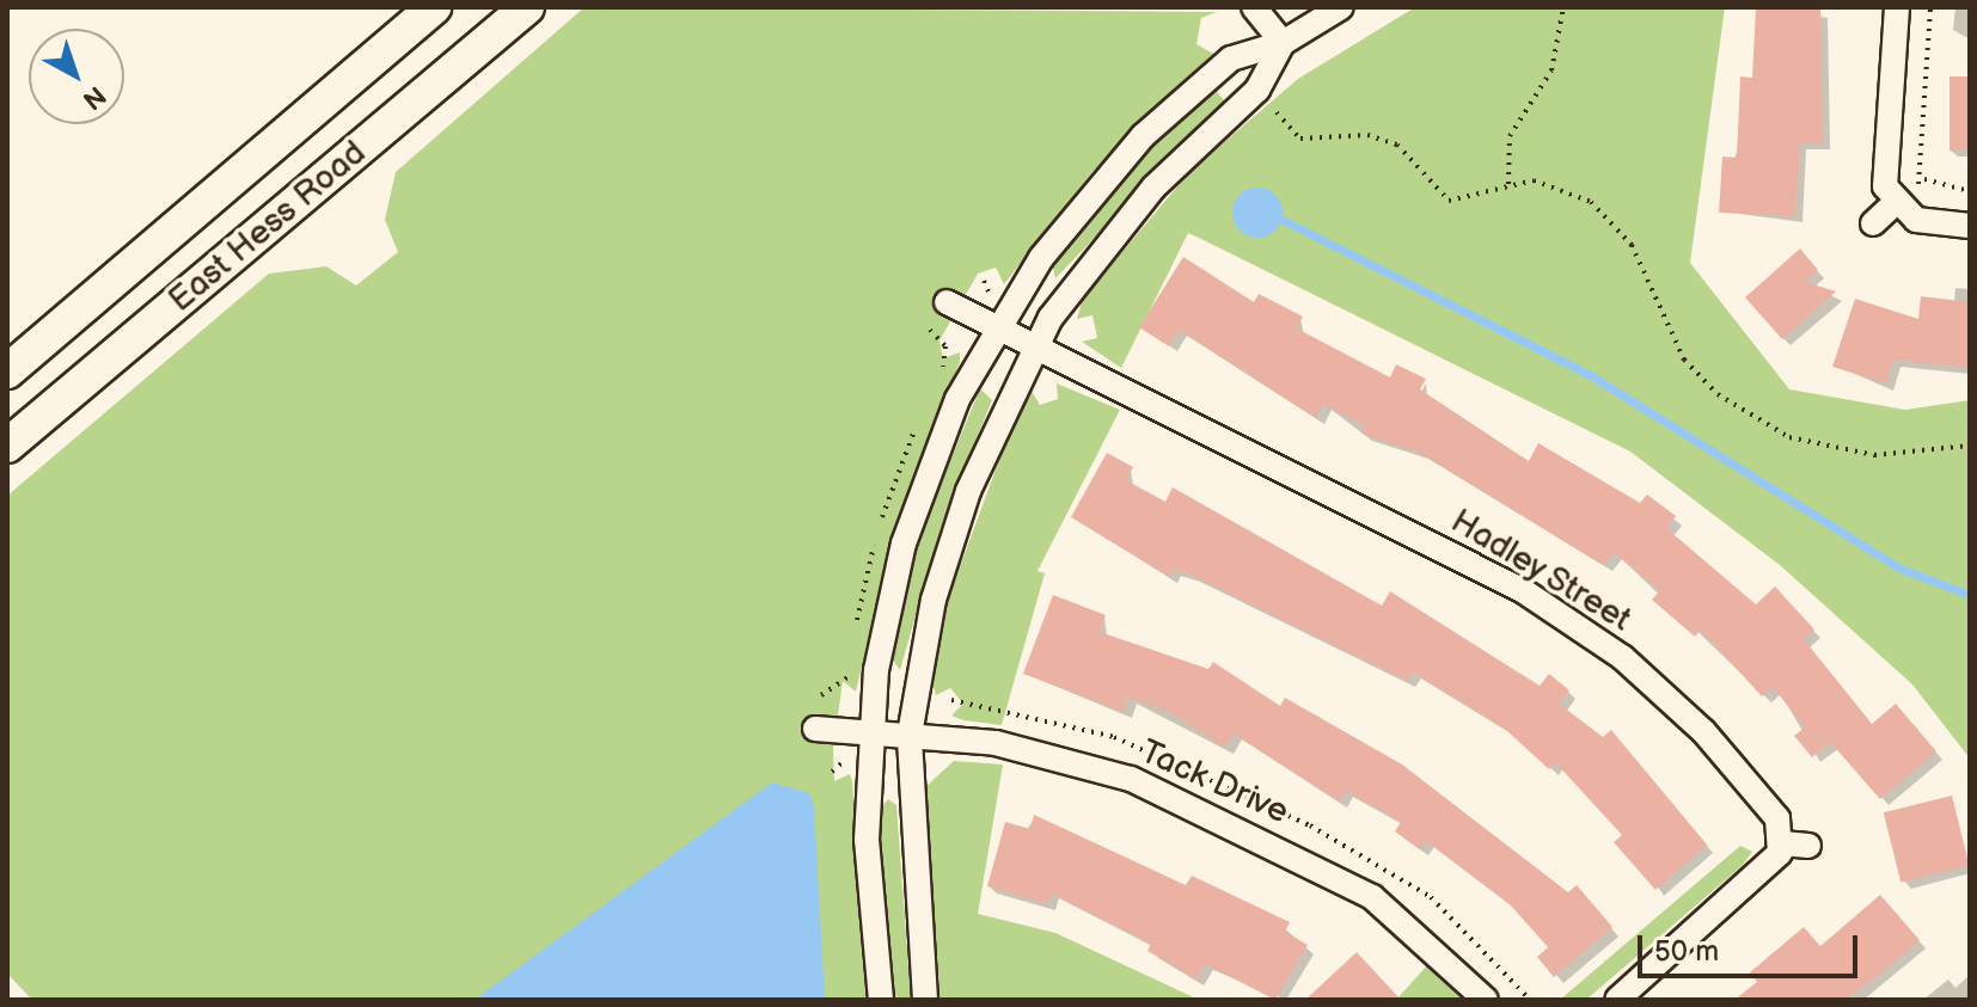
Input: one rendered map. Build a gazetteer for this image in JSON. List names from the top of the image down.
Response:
{
  "streets": {
    "main road": ["East Hess Road"],
    "street": ["Hadley Street", "Tack Drive"]
  },
  "scale_bar": "50 m",
  "north": "bottom right"
}
